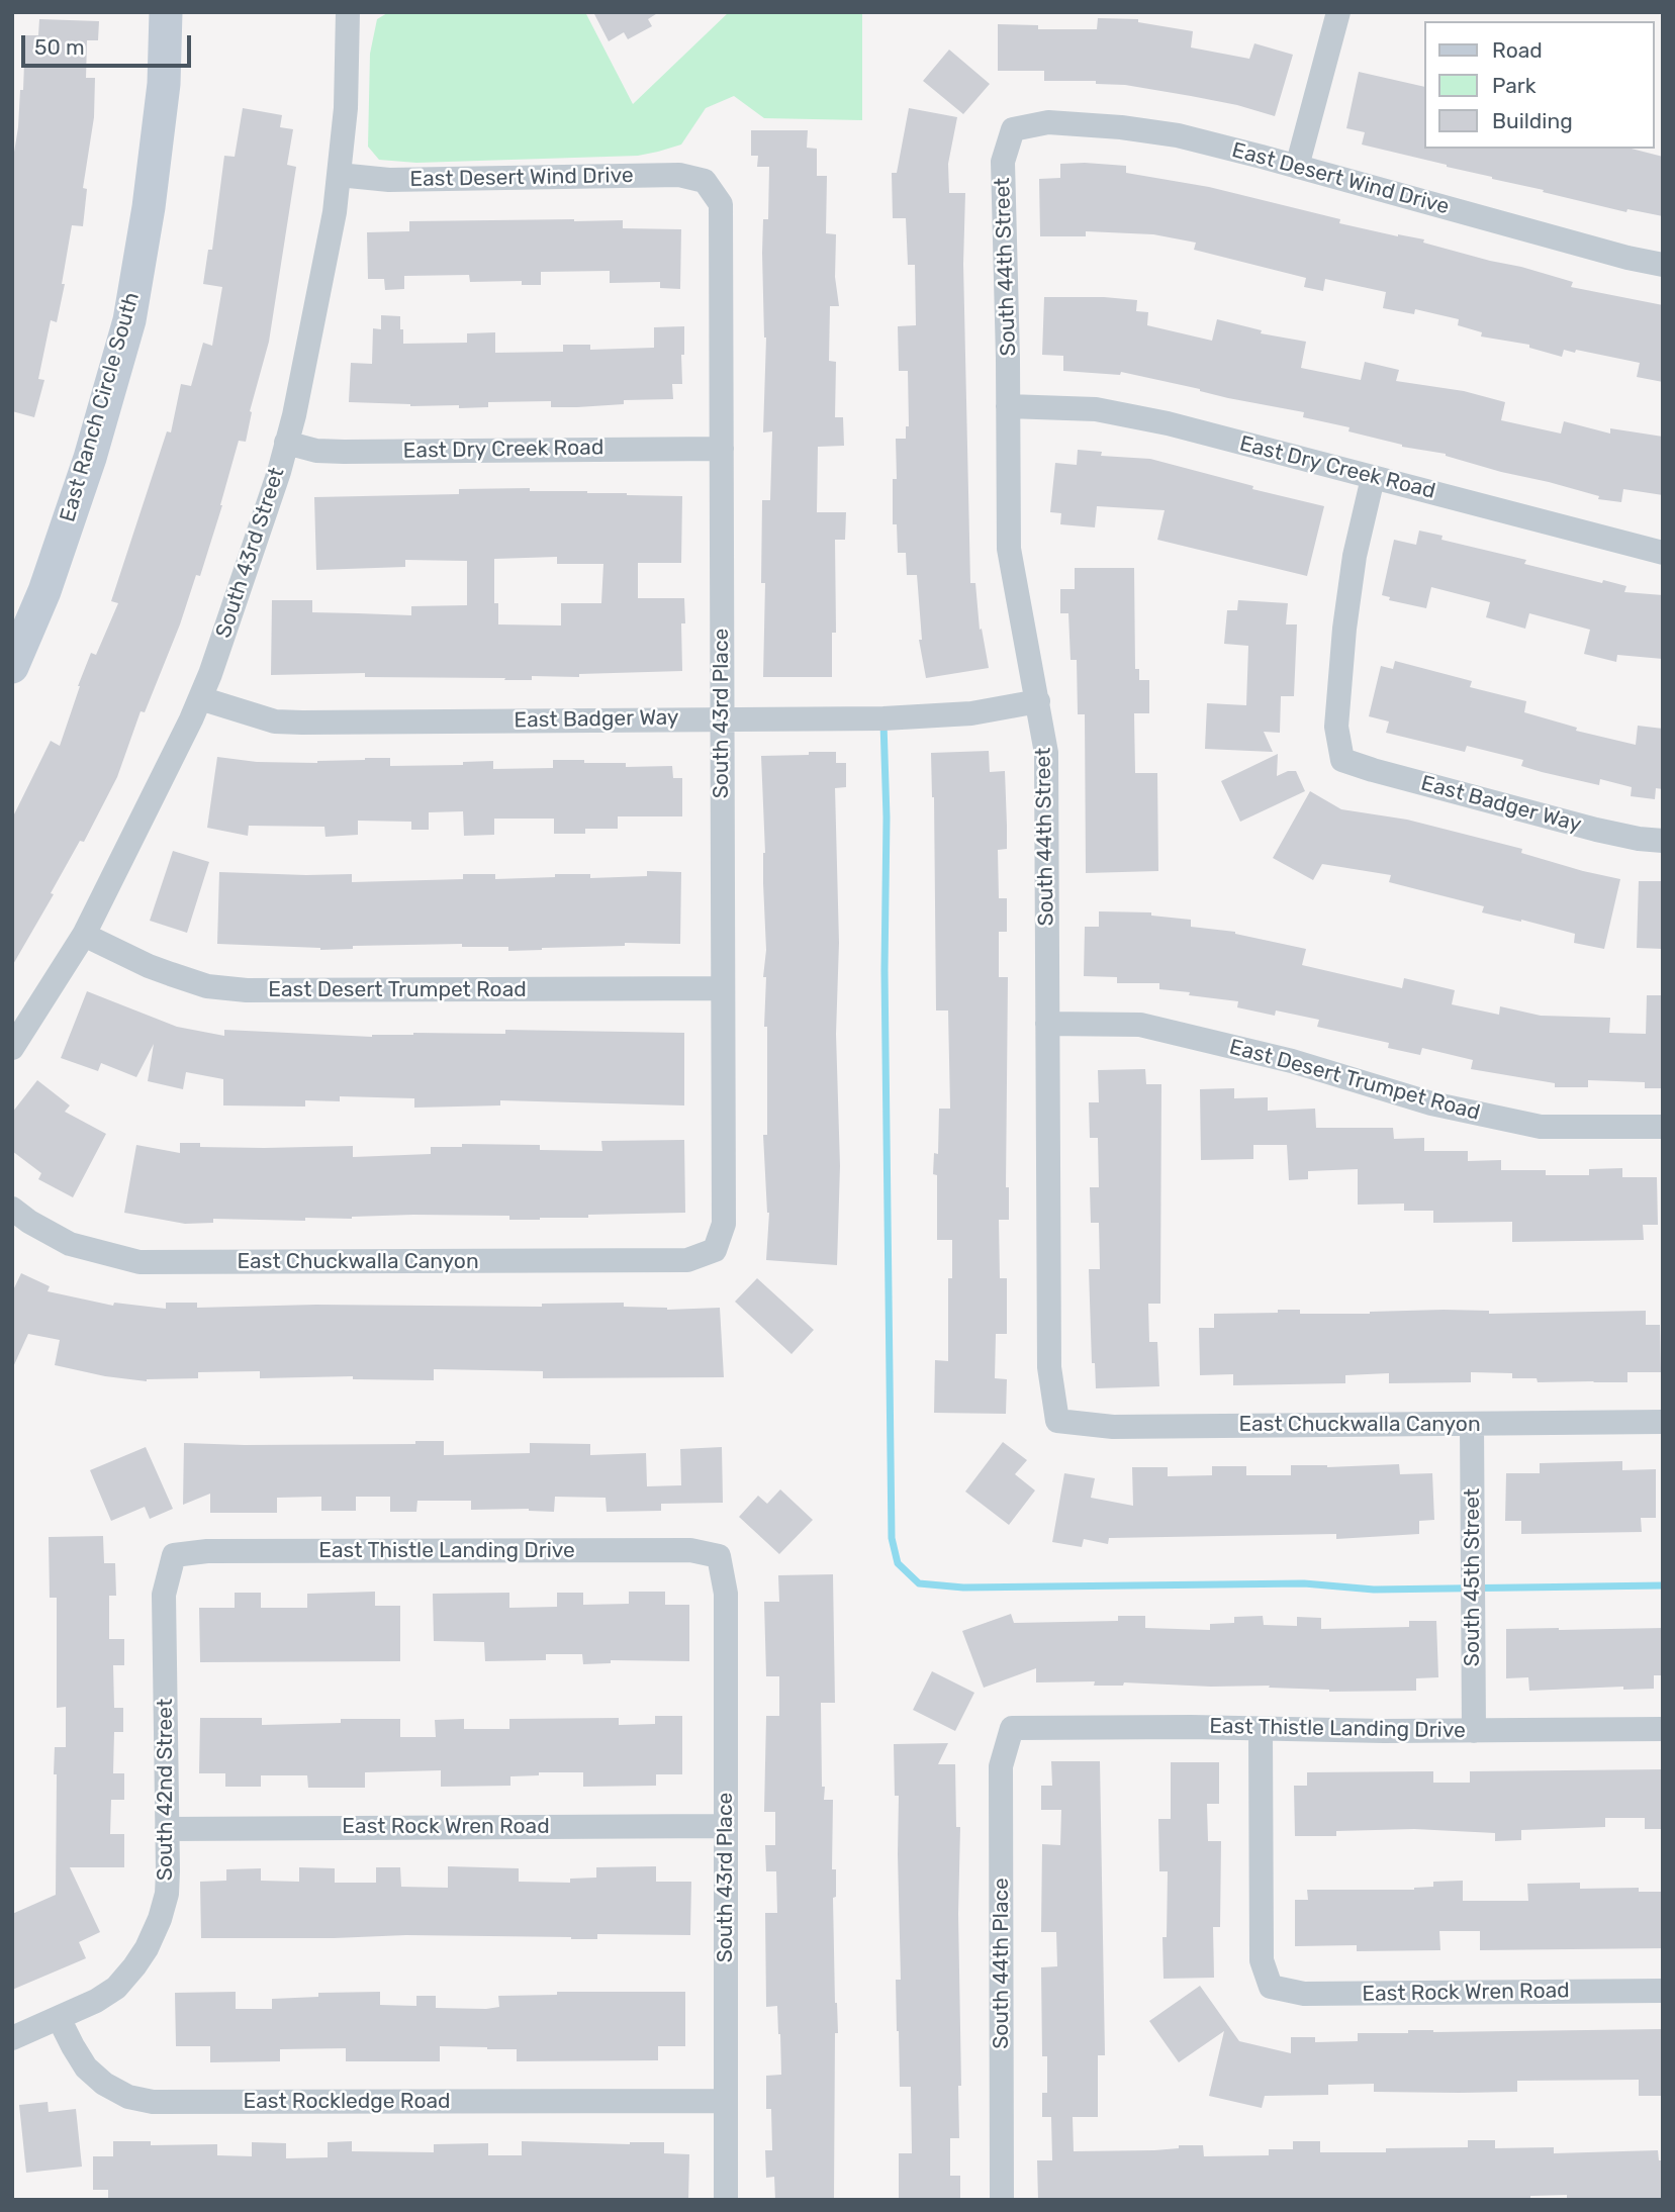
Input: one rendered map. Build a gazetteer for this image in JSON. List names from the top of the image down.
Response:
{
  "streets": {
    "street": [
      "East Desert Wind Drive",
      "South 44th Street",
      "East Ranch Circle South",
      "East Dry Creek Road",
      "South 43rd Street",
      "South 43rd Place",
      "East Badger Way",
      "East Desert Trumpet Road",
      "East Chuckwalla Canyon",
      "East Thistle Landing Drive",
      "South 45th Street",
      "South 42nd Street",
      "East Rock Wren Road",
      "South 44th Place",
      "East Rockledge Road"
    ]
  },
  "crossings": [
    ["East Desert Wind Drive", "South 44th Street"],
    ["East Desert Wind Drive", "South 43rd Street"],
    ["East Desert Wind Drive", "South 43rd Place"],
    ["South 44th Street", "East Dry Creek Road"],
    ["South 44th Street", "East Badger Way"],
    ["South 44th Street", "East Desert Trumpet Road"],
    ["South 44th Street", "East Chuckwalla Canyon"],
    ["East Dry Creek Road", "South 43rd Street"],
    ["East Dry Creek Road", "South 43rd Place"],
    ["East Dry Creek Road", "East Badger Way"],
    ["South 43rd Street", "East Badger Way"],
    ["South 43rd Street", "East Desert Trumpet Road"],
    ["South 43rd Place", "East Badger Way"],
    ["South 43rd Place", "East Desert Trumpet Road"],
    ["South 43rd Place", "East Chuckwalla Canyon"],
    ["South 43rd Place", "East Thistle Landing Drive"],
    ["South 43rd Place", "East Rock Wren Road"],
    ["South 43rd Place", "East Rockledge Road"],
    ["East Chuckwalla Canyon", "South 45th Street"],
    ["East Thistle Landing Drive", "South 45th Street"],
    ["East Thistle Landing Drive", "South 42nd Street"],
    ["East Thistle Landing Drive", "East Rock Wren Road"],
    ["East Thistle Landing Drive", "South 44th Place"],
    ["South 42nd Street", "East Rock Wren Road"],
    ["South 42nd Street", "East Rockledge Road"]
  ],
  "legend": ["Road", "Park", "Building"],
  "scale_bar": "50 m"
}
